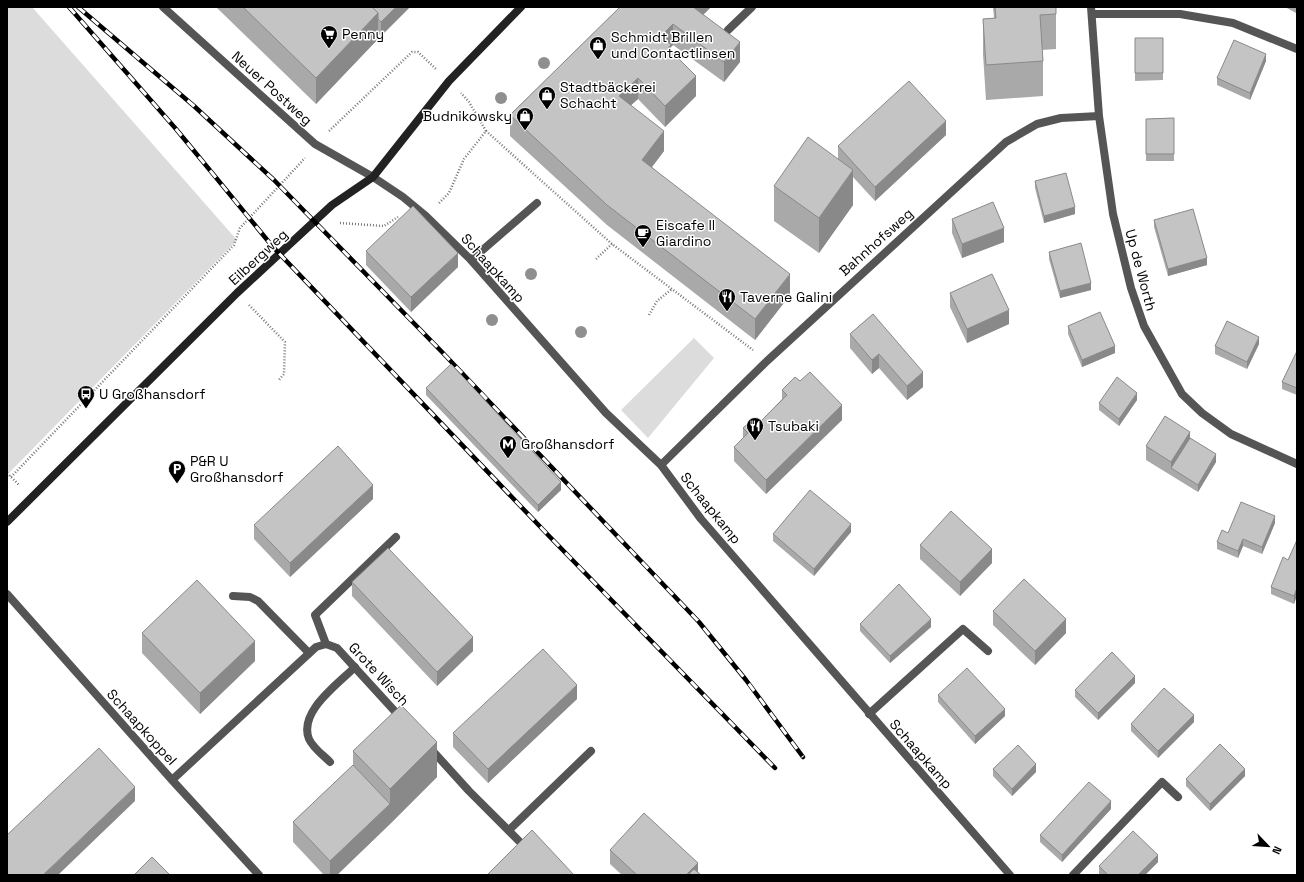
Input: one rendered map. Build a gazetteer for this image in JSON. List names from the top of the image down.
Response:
{
  "streets": {
    "main road": ["Eilbergweg"],
    "street": [
      "Neuer Postweg",
      "Bahnhofsweg",
      "Schaapkamp",
      "Up de Worth",
      "Grote Wisch",
      "Schaapkoppel"
    ]
  },
  "crossings": [
    ["Neuer Postweg", "Eilbergweg"],
    ["Neuer Postweg", "Schaapkamp"],
    ["Bahnhofsweg", "Schaapkamp"],
    ["Bahnhofsweg", "Up de Worth"],
    ["Eilbergweg", "Schaapkamp"],
    ["Grote Wisch", "Schaapkoppel"]
  ],
  "places": {
    "supermarket": ["Penny"],
    "shop": ["Schmidt Brillen und Contactlinsen", "Stadtbäckerei Schacht", "Budnikowsky"],
    "cafe": ["Eiscafe Il Giardino"],
    "restaurant": ["Taverne Galini", "Tsubaki"],
    "bus stop": ["U Großhansdorf"],
    "metro station": ["Großhansdorf"],
    "parking": ["P&R U Großhansdorf"]
  },
  "north": "bottom right"
}
